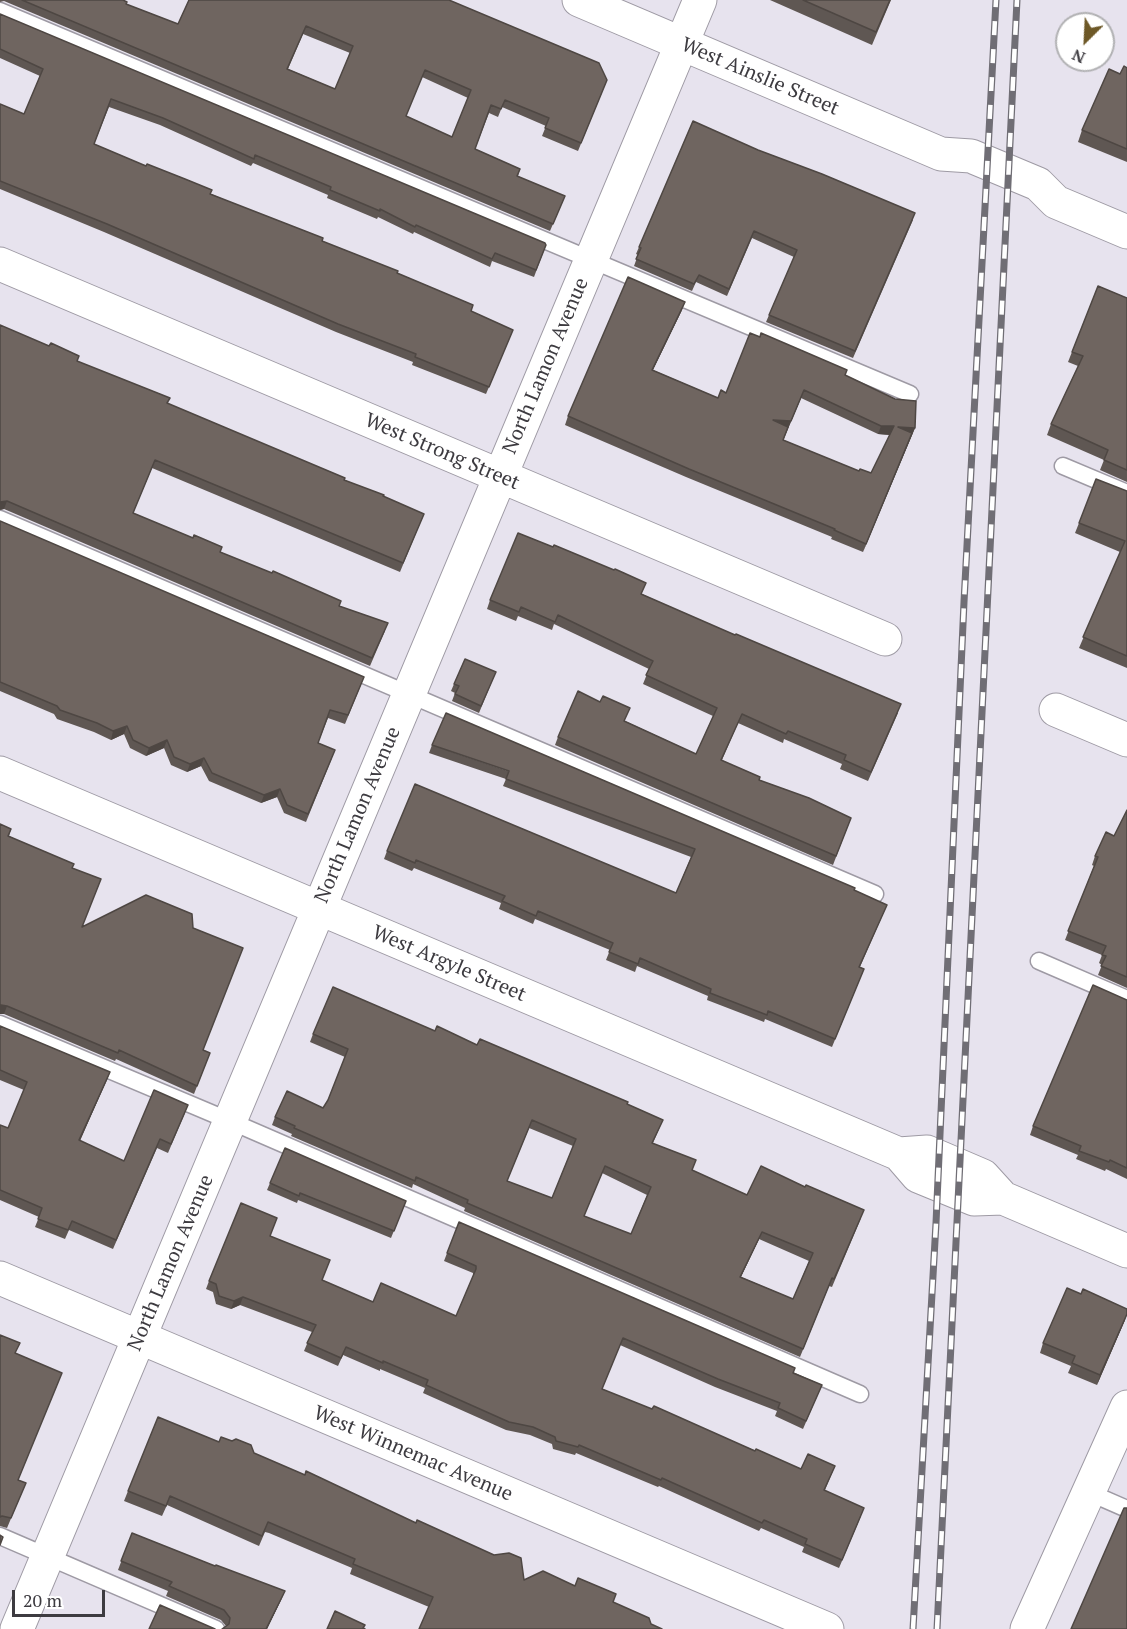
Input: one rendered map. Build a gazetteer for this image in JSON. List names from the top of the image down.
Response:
{
  "streets": {
    "street": [
      "West Ainslie Street",
      "North Lamon Avenue",
      "West Strong Street",
      "West Argyle Street",
      "West Winnemac Avenue"
    ]
  },
  "crossings": [
    ["West Ainslie Street", "North Lamon Avenue"],
    ["North Lamon Avenue", "West Strong Street"],
    ["North Lamon Avenue", "West Argyle Street"],
    ["North Lamon Avenue", "West Winnemac Avenue"]
  ],
  "scale_bar": "20 m",
  "north": "bottom left"
}
